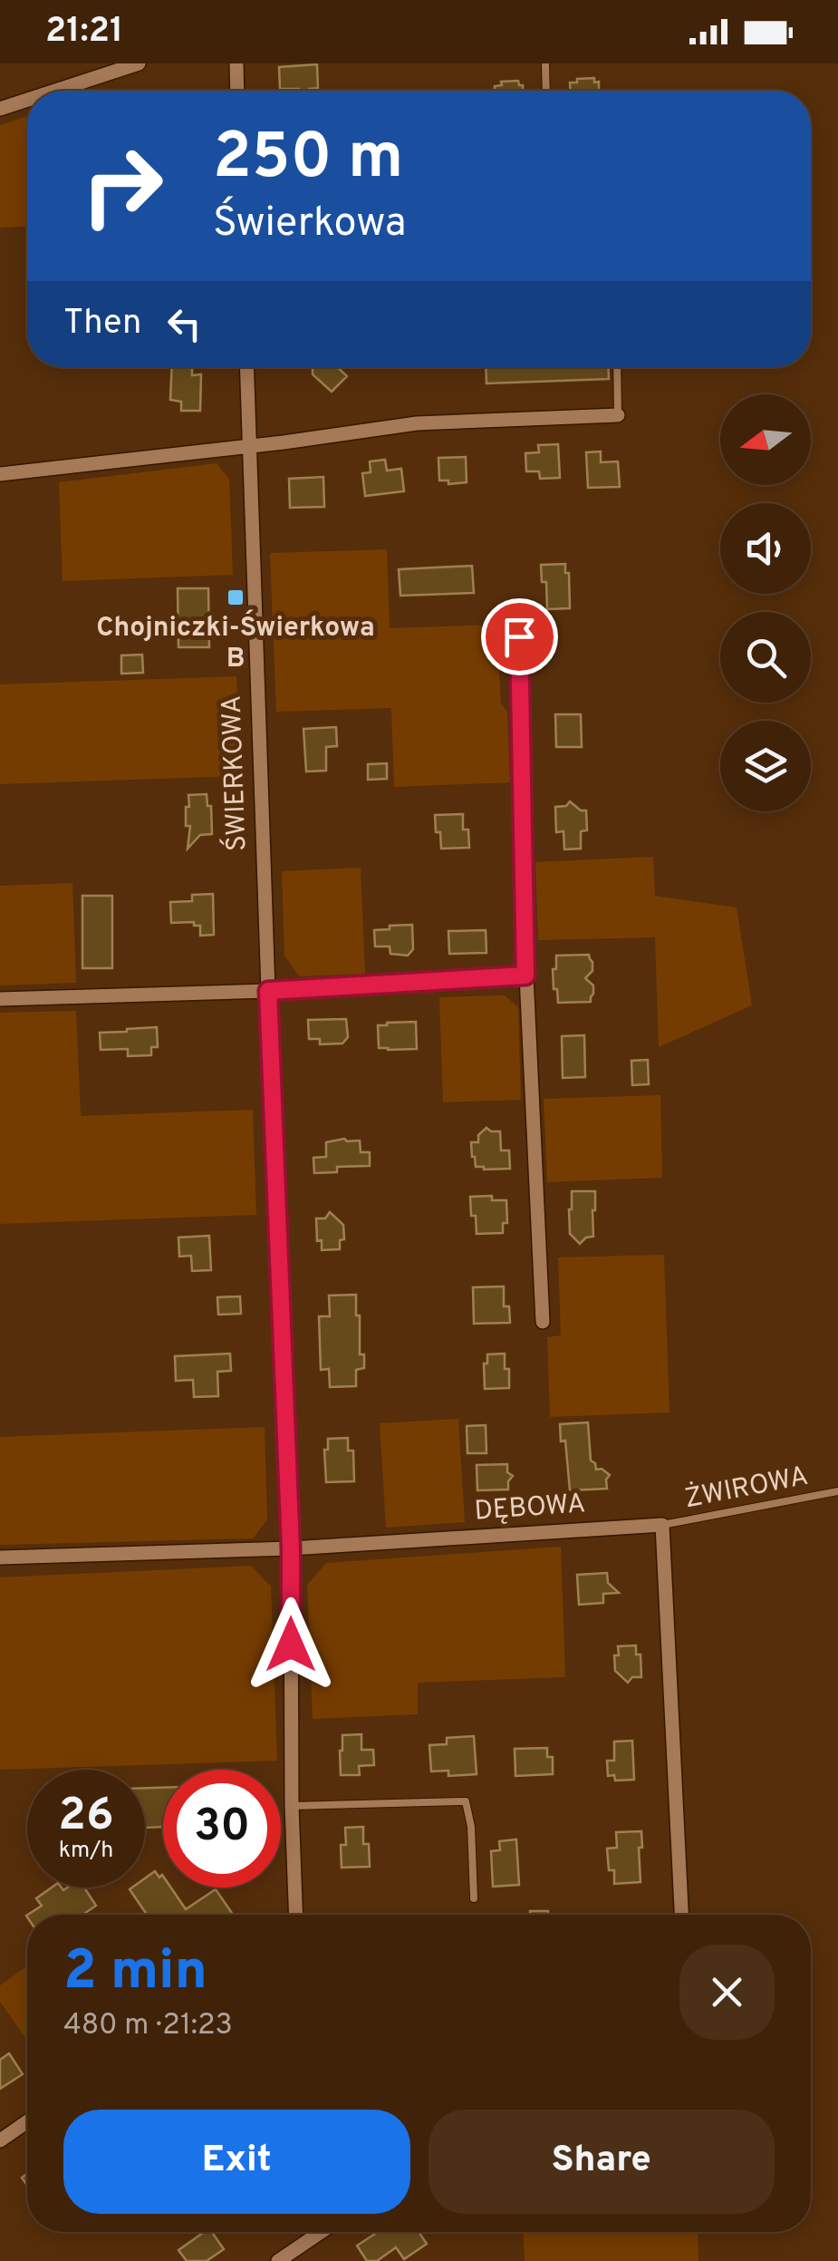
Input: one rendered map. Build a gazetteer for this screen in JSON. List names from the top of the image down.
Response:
{
  "streets": {
    "street": ["ŚWIERKOWA", "DĘBOWA"],
    "lane": ["ŻWIROWA"]
  },
  "crossings": [
    ["ŚWIERKOWA", "DĘBOWA"],
    ["ŻWIROWA", "DĘBOWA"]
  ],
  "places": {
    "transit": ["Chojniczki-Świerkowa B"]
  },
  "north": "left",
  "page": {
    "status": "21:21",
    "turn": ["250 m", "Świerkowa"],
    "then": "Then",
    "speed": "26 km/h",
    "limit": "30",
    "heading": ["2 min", "480 m · 21:23"],
    "buttons": ["Exit", "Share"]
  }
}
